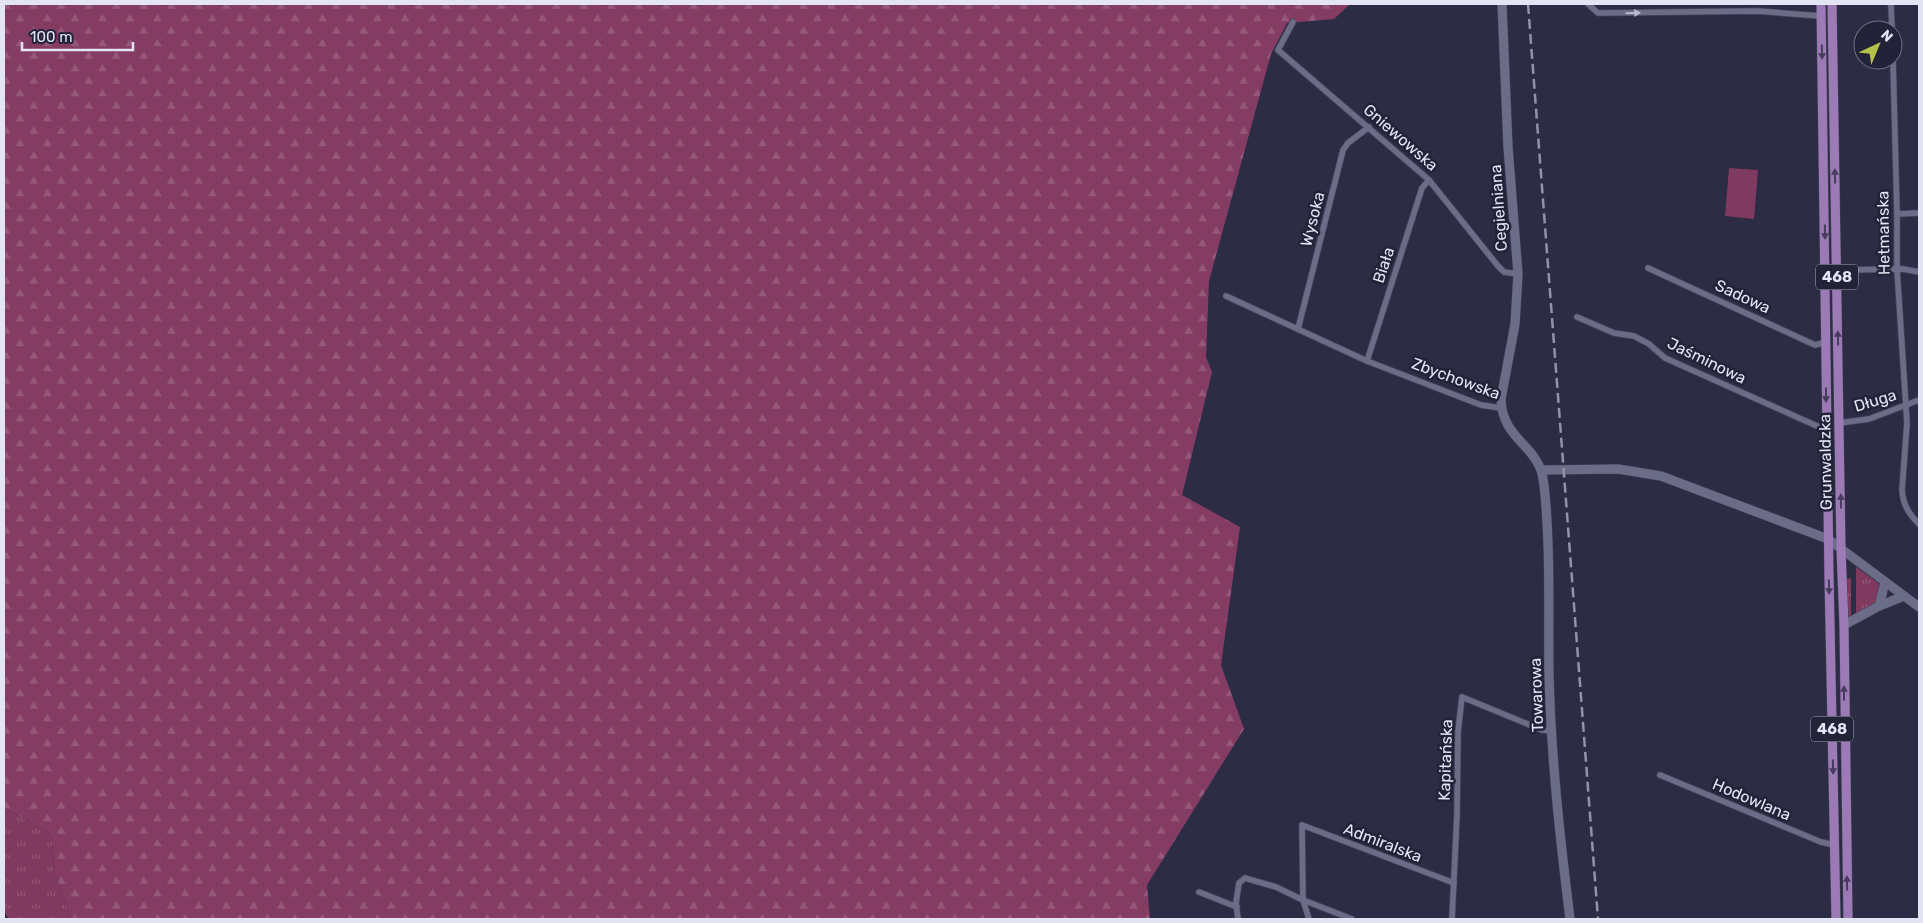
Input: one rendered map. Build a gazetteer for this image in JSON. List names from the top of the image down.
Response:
{
  "streets": {
    "main road": ["468", "Grunwaldzka"],
    "street": [
      "Gniewowska",
      "Cegielniana",
      "Wysoka",
      "Hetmańska",
      "Biała",
      "Sadowa",
      "Jaśminowa",
      "Zbychowska",
      "Długa",
      "Towarowa",
      "Kapitańska",
      "Hodowlana",
      "Admiralska"
    ]
  },
  "crossings": [
    ["Gniewowska", "Cegielniana"],
    ["Gniewowska", "Wysoka"],
    ["Gniewowska", "Biała"],
    ["Cegielniana", "Zbychowska"],
    ["Wysoka", "Zbychowska"],
    ["Hetmańska", "Długa"],
    ["Biała", "Zbychowska"],
    ["Sadowa", "Grunwaldzka"],
    ["Jaśminowa", "Grunwaldzka"],
    ["Zbychowska", "Towarowa"],
    ["Długa", "Grunwaldzka"],
    ["Grunwaldzka", "Hodowlana"],
    ["Towarowa", "Kapitańska"],
    ["Kapitańska", "Admiralska"]
  ],
  "scale_bar": "100 m",
  "north": "top right"
}
